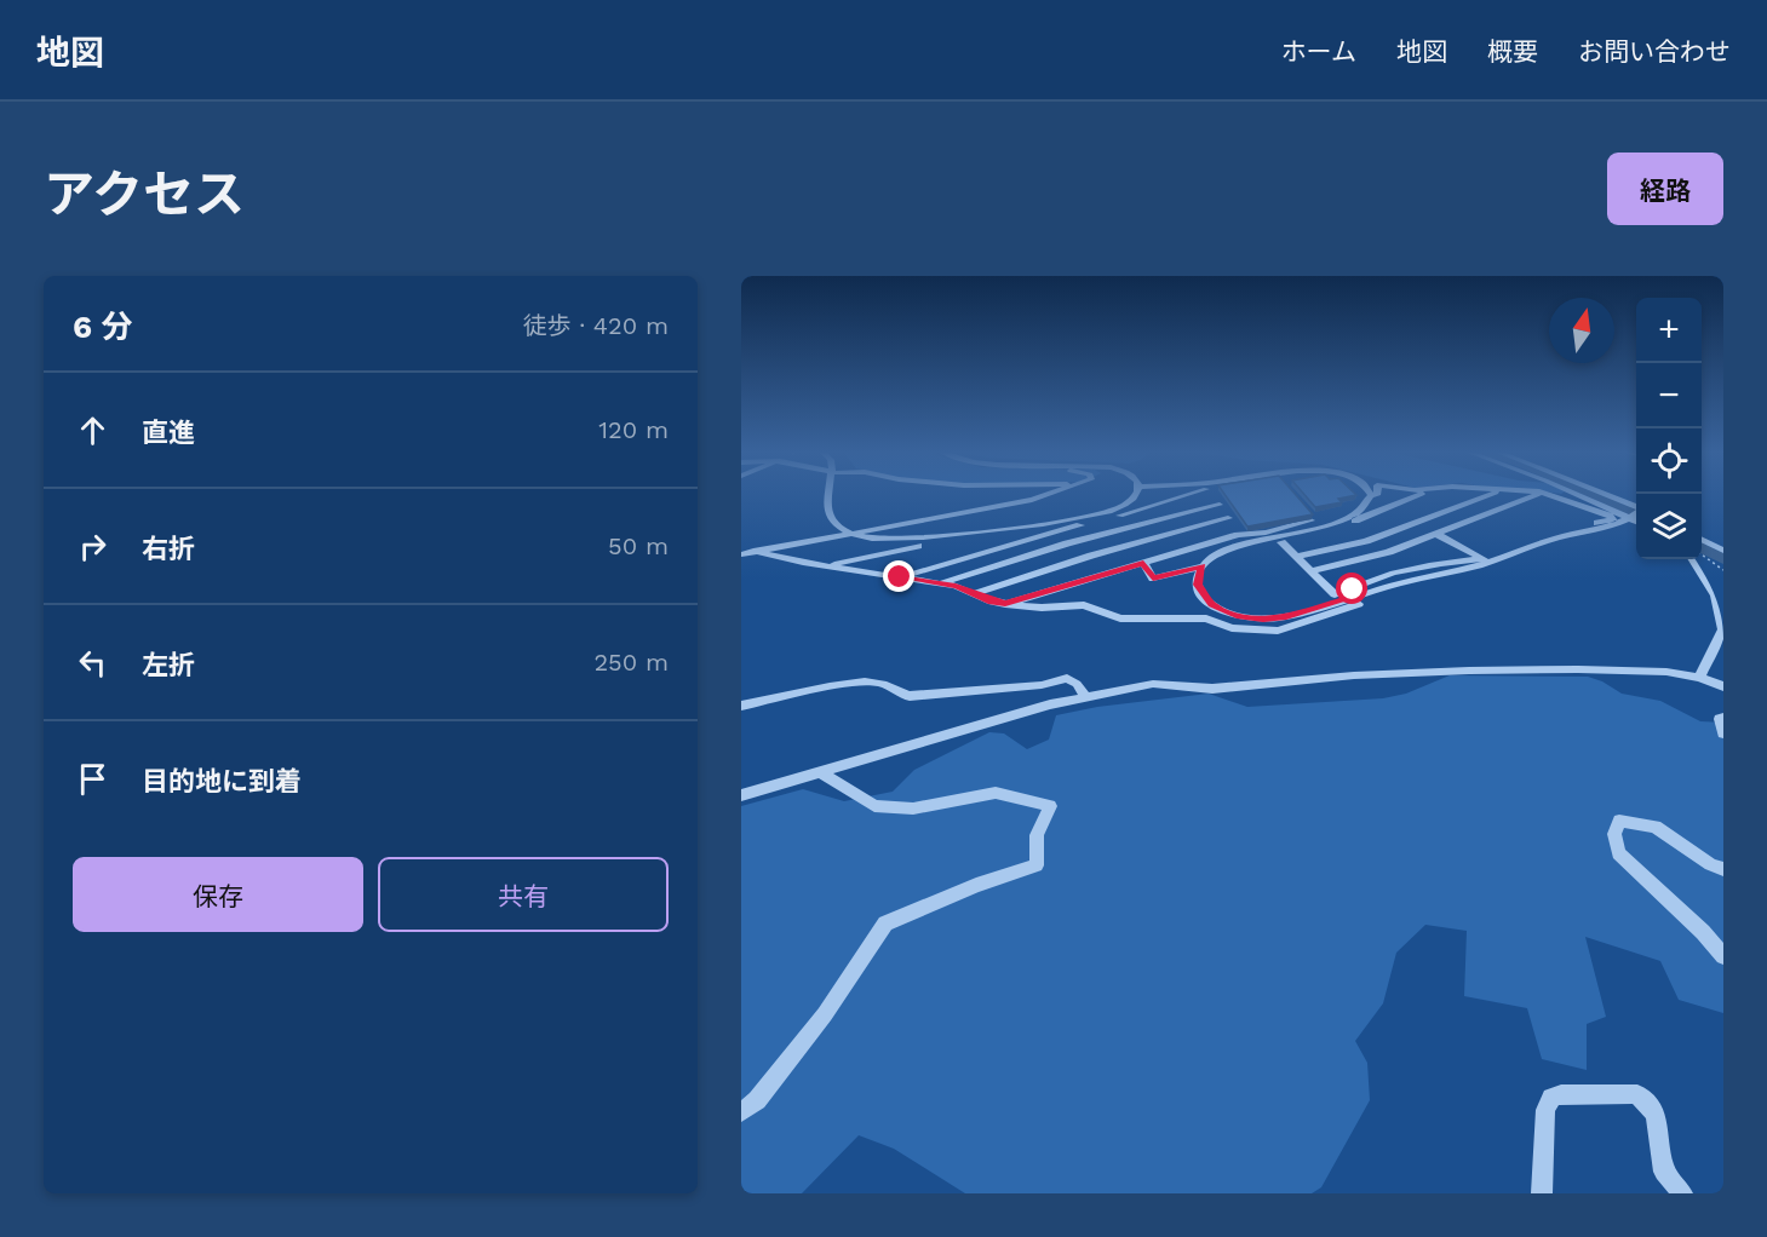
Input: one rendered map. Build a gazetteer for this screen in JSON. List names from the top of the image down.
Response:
{
  "north": "top",
  "page": {
    "header": "地図",
    "nav": [
      "ホーム",
      "地図",
      "概要",
      "お問い合わせ"
    ],
    "title": "アクセス",
    "buttons": [
      "経路",
      ["保存", "共有"]
    ],
    "heading": ["6 分", "徒歩 · 420 m"],
    "map_buttons": ["+", "−"],
    "list": [
      ["直進", "120 m"],
      ["右折", "50 m"],
      ["左折", "250 m"],
      "目的地に到着"
    ]
  }
}
